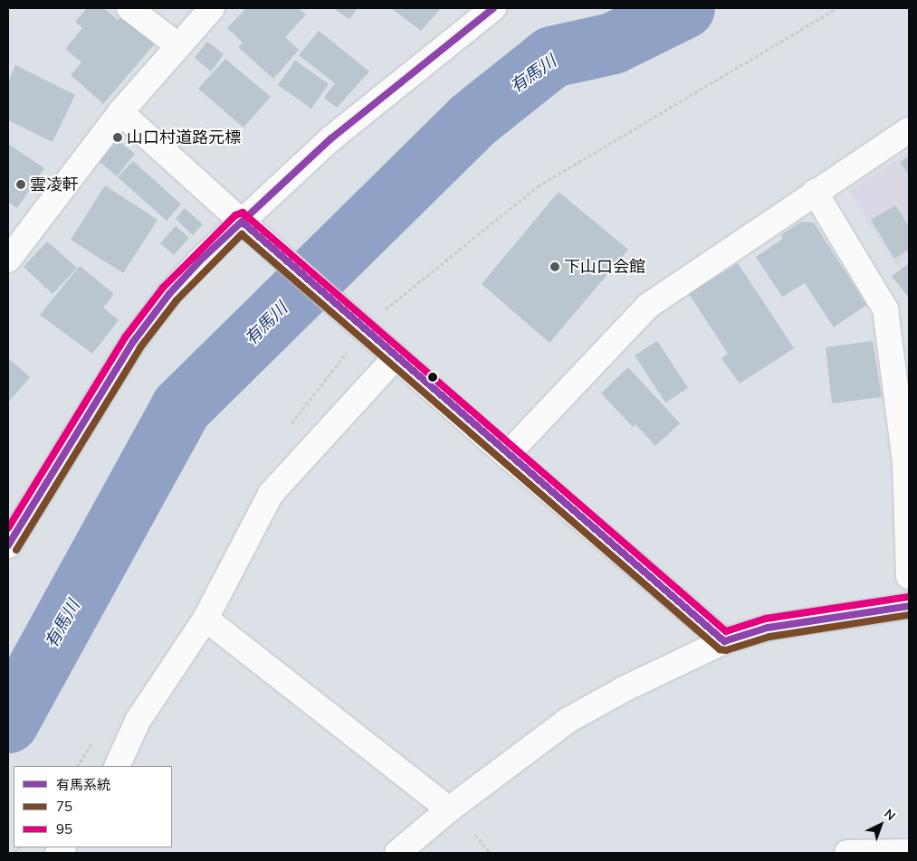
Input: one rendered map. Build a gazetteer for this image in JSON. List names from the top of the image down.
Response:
{
  "water": ["有馬川"],
  "places": ["山口村道路元標", "雲凌軒", "下山口会館"],
  "lines": ["transit line 有馬系統", "transit line 95", "transit line 75"],
  "legend": ["有馬系統", "75", "95"],
  "north": "top right"
}
